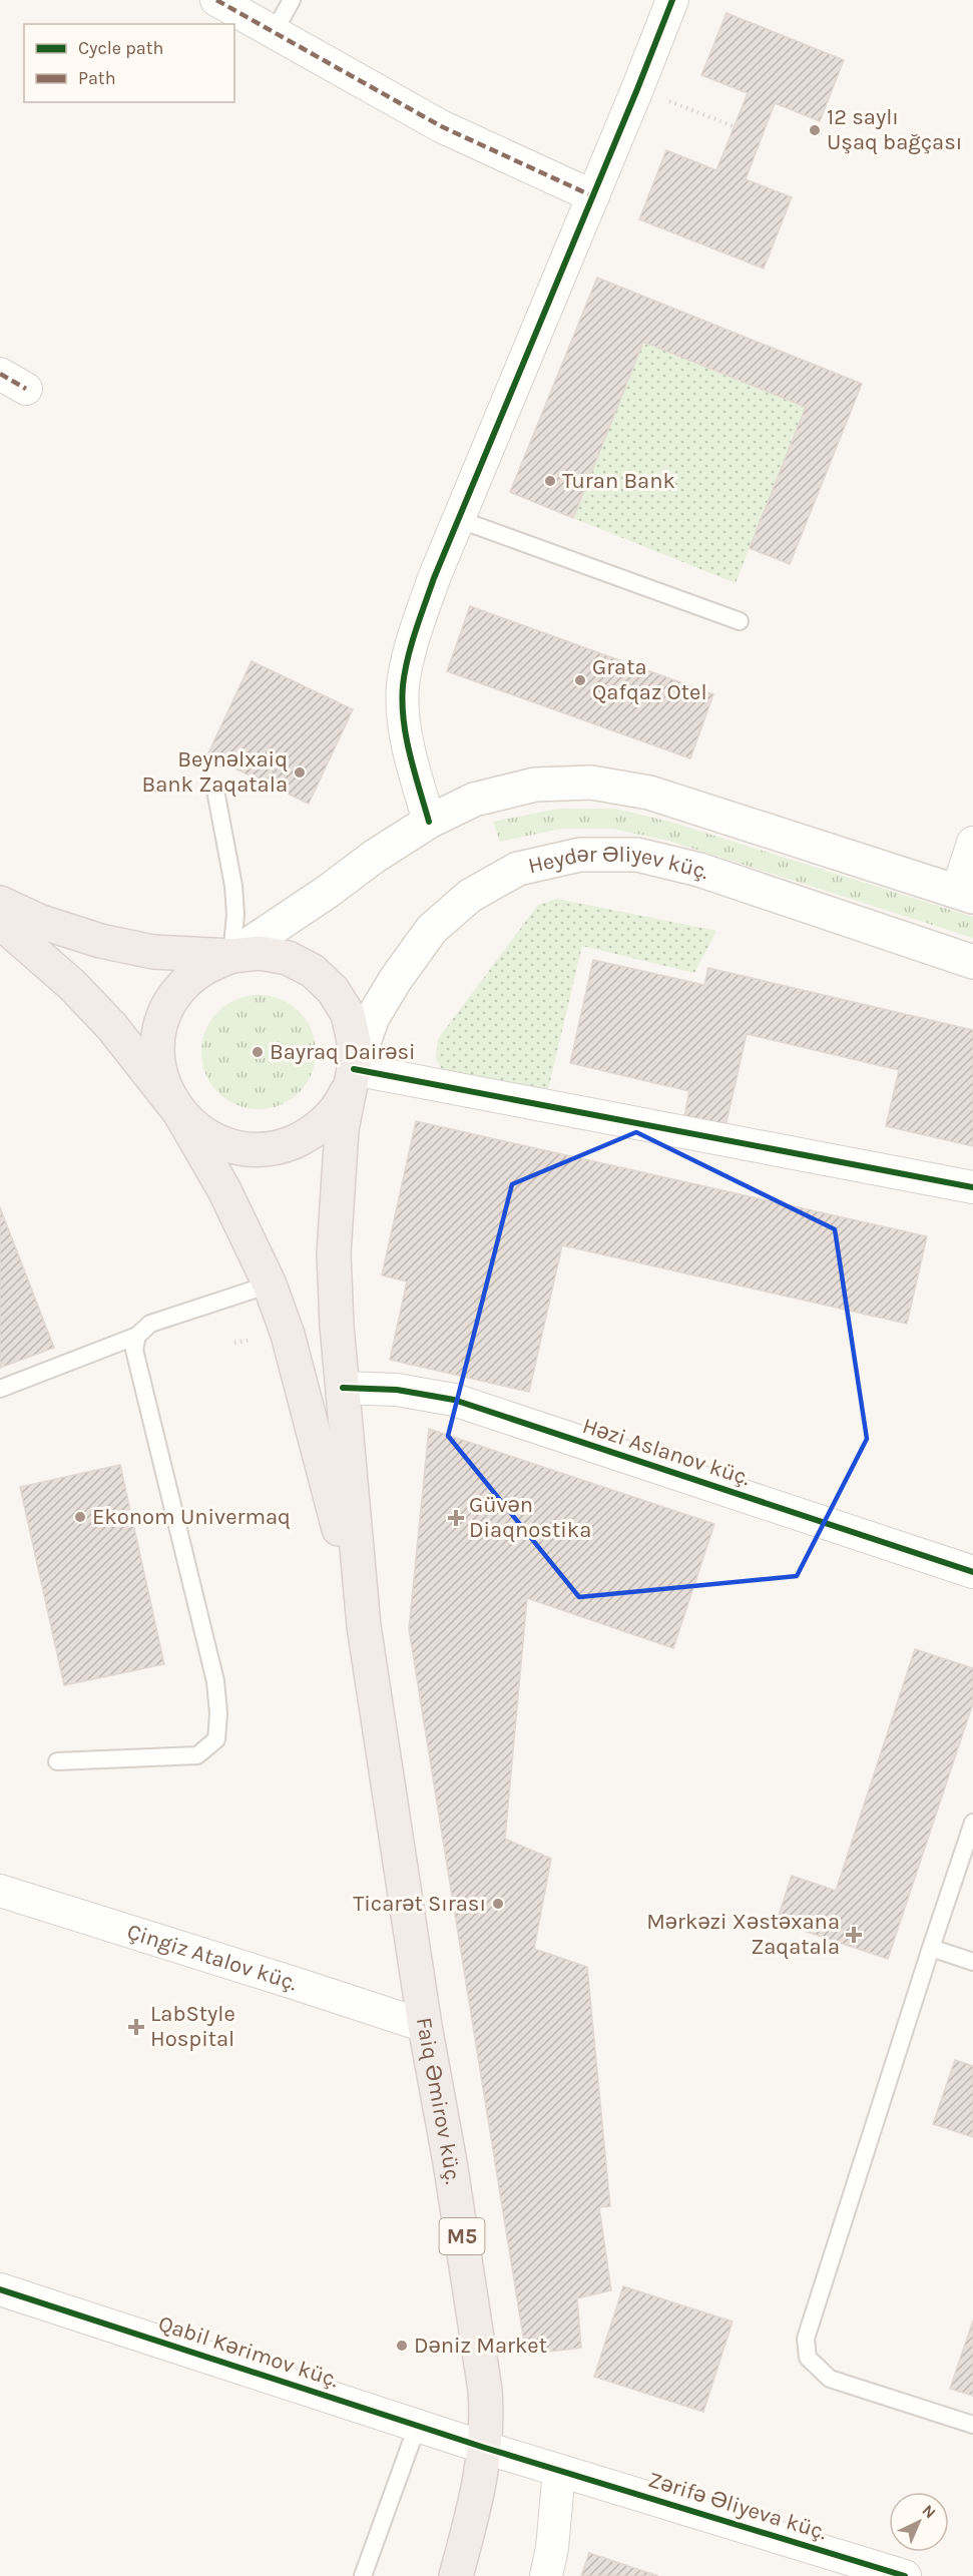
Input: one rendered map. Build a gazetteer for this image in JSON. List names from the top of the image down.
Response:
{
  "streets": {
    "highway": ["Faiq Əmirov küç.", "M5"],
    "main road": ["Heydər Əliyev küç."],
    "street": [
      "Həzi Aslanov küç.",
      "Çingiz Atalov küç.",
      "Qabil Kərimov küç.",
      "Zərifə Əliyeva küç."
    ]
  },
  "crossings": [
    ["Çingiz Atalov küç.", "Faiq Əmirov küç."],
    ["Faiq Əmirov küç.", "Qabil Kərimov küç."],
    ["Faiq Əmirov küç.", "Zərifə Əliyeva küç."],
    ["Qabil Kərimov küç.", "Zərifə Əliyeva küç."]
  ],
  "places": {
    "other": [
      "12 saylı Uşaq bağçası",
      "Turan Bank",
      "Grata Qafqaz Otel",
      "Beynəlxaiq Bank Zaqatala",
      "Bayraq Dairəsi",
      "Ekonom Univermaq",
      "Ticarət Sırası",
      "Dəniz Market"
    ],
    "health": ["Güvən Diaqnostika", "Mərkəzi Xəstəxana Zaqatala", "LabStyle Hospital"]
  },
  "legend": ["Cycle path", "Path"],
  "north": "top right"
}
